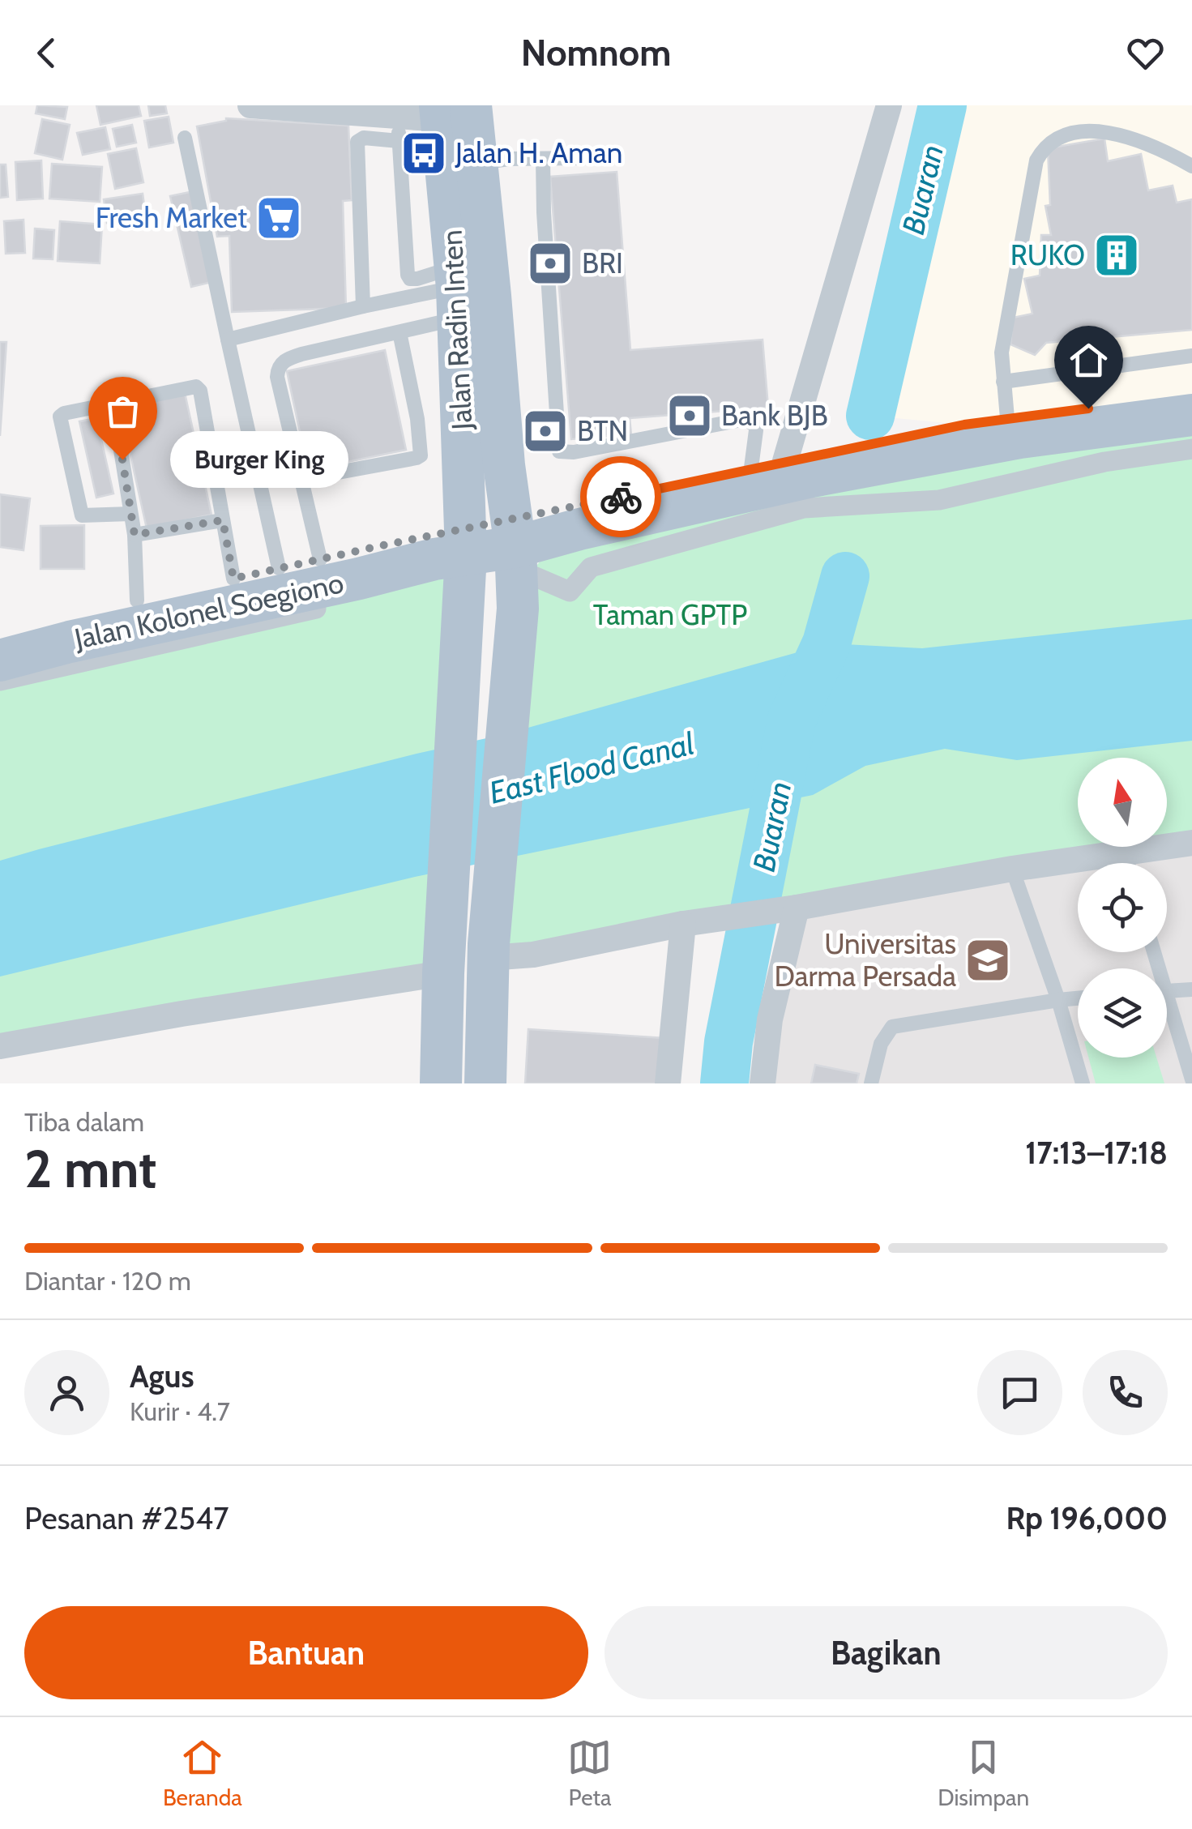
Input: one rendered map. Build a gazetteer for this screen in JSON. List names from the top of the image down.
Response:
{
  "streets": {
    "main road": ["Jalan Radin Inten", "Jalan Kolonel Soegiono"]
  },
  "crossings": [
    ["Jalan Radin Inten", "Jalan Kolonel Soegiono"]
  ],
  "water": ["Buaran", "East Flood Canal"],
  "parks": ["Taman GPTP"],
  "places": {
    "bus stop": ["Jalan H. Aman"],
    "supermarket": ["Fresh Market"],
    "building": ["RUKO"],
    "bank": ["BRI", "Bank BJB", "BTN"],
    "other": ["Burger King"],
    "school or university": ["Universitas Darma Persada"]
  },
  "north": "top",
  "page": {
    "header": "Nomnom",
    "bubble": "Burger King",
    "heading": ["2 mnt", "Tiba dalam", "17:13–17:18"],
    "panel": [
      "Agus",
      "Kurir · 4.7",
      "Pesanan #2547",
      "Rp 196,000"
    ],
    "bar": "Diantar · 120 m",
    "buttons": ["Bantuan", "Bagikan"],
    "tabs": ["Beranda", "Peta", "Disimpan"]
  }
}
